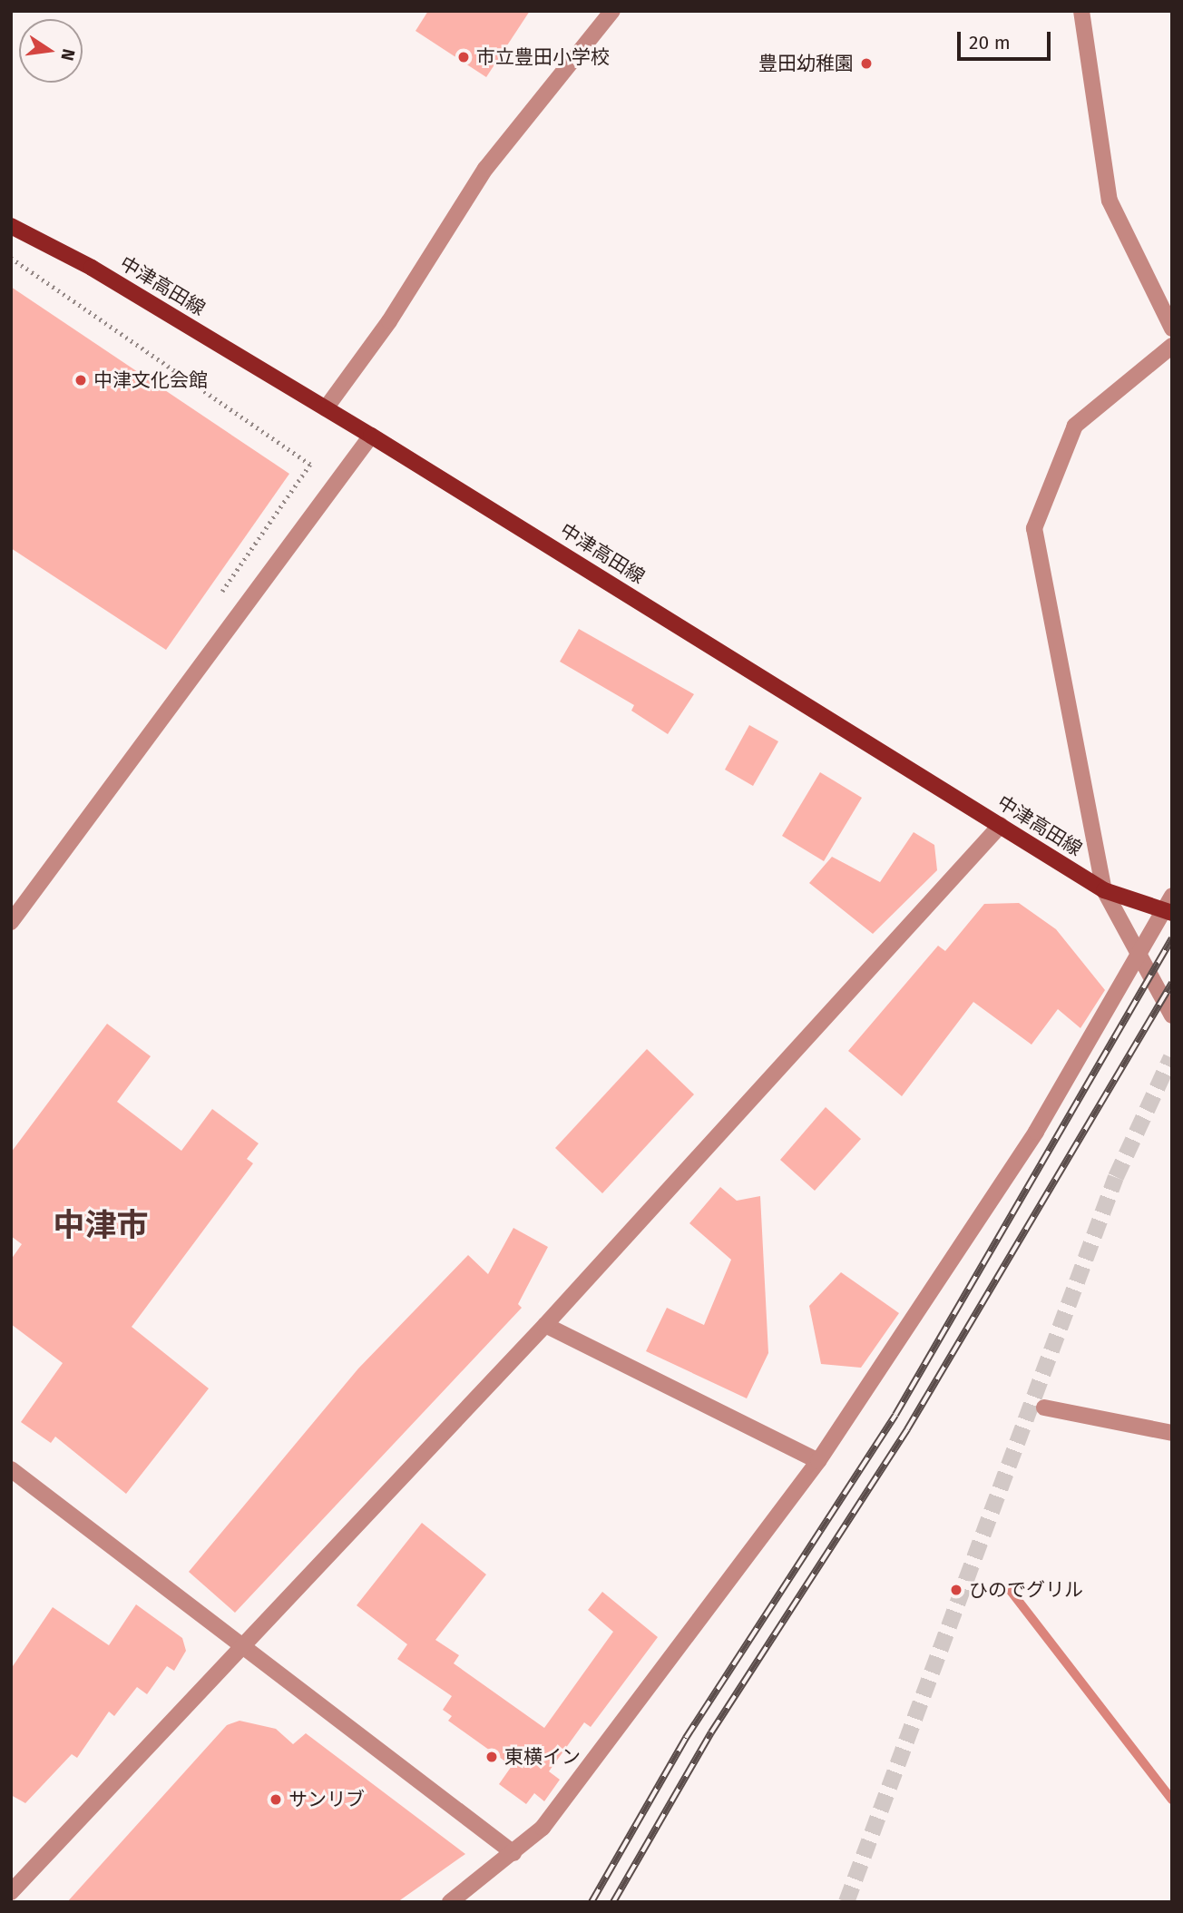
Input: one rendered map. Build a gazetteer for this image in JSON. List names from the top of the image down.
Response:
{
  "streets": {
    "main road": ["中津高田線"]
  },
  "districts": ["中津市"],
  "places": [
    "市立豊田小学校",
    "豊田幼稚園",
    "中津文化会館",
    "ひのでグリル",
    "東横イン",
    "サンリブ"
  ],
  "scale_bar": "20 m",
  "north": "right"
}
